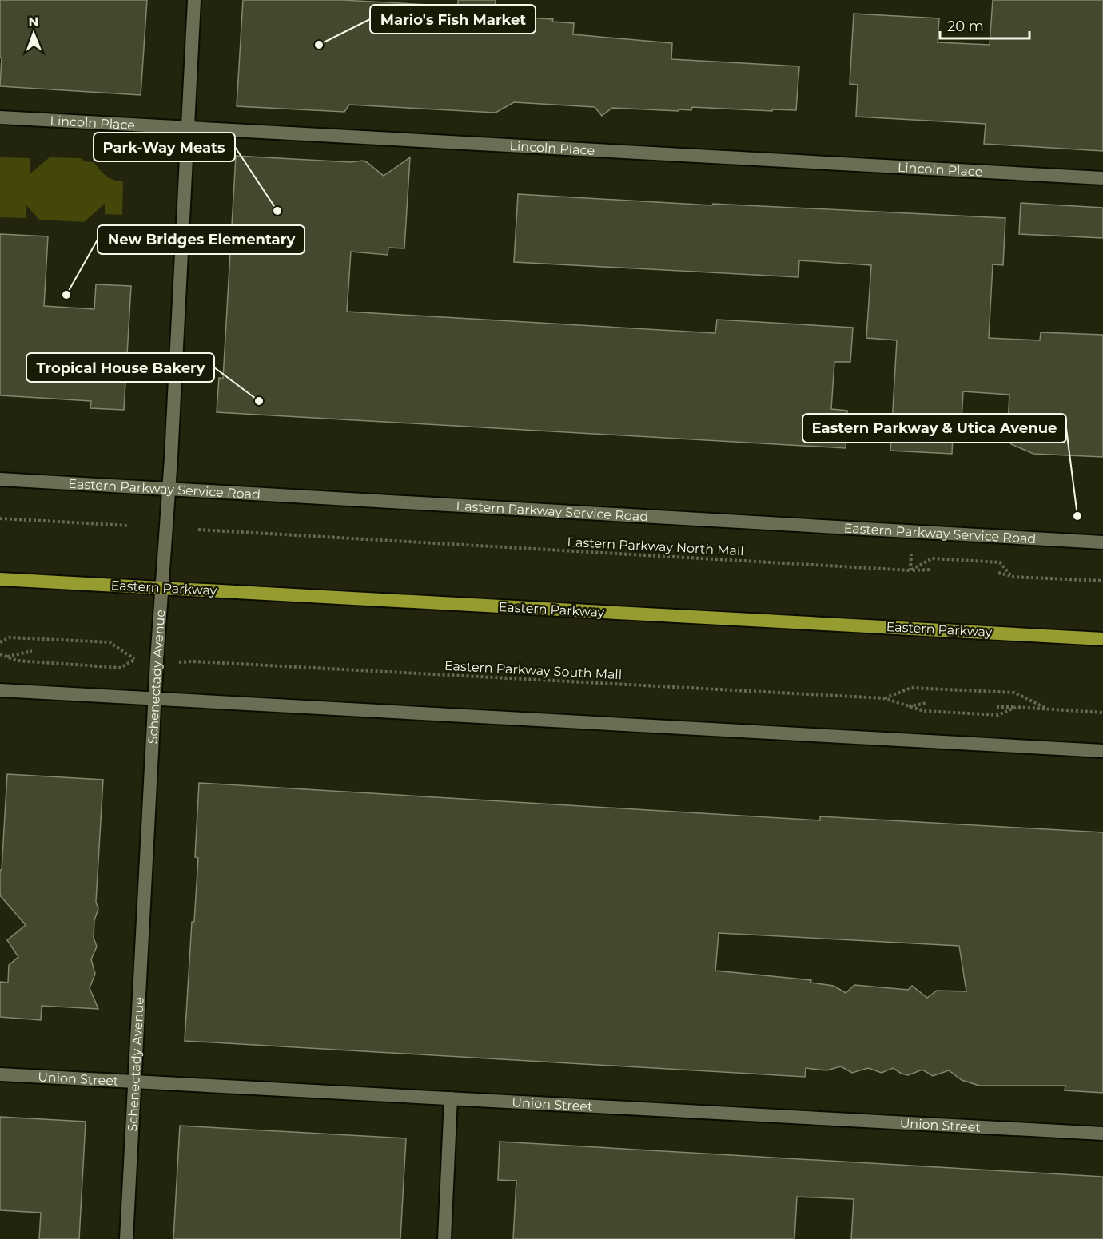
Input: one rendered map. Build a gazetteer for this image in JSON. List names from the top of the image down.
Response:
{
  "streets": {
    "main road": ["Eastern Parkway"],
    "street": [
      "Lincoln Place",
      "Eastern Parkway Service Road",
      "Schenectady Avenue",
      "Union Street"
    ],
    "path": ["Eastern Parkway North Mall", "Eastern Parkway South Mall"]
  },
  "crossings": [
    ["Lincoln Place", "Schenectady Avenue"],
    ["Eastern Parkway Service Road", "Schenectady Avenue"],
    ["Eastern Parkway", "Schenectady Avenue"],
    ["Schenectady Avenue", "Union Street"]
  ],
  "places": [
    "Mario's Fish Market",
    "Park-Way Meats",
    "New Bridges Elementary",
    "Tropical House Bakery",
    "Eastern Parkway & Utica Avenue"
  ],
  "scale_bar": "20 m",
  "north": "top"
}
